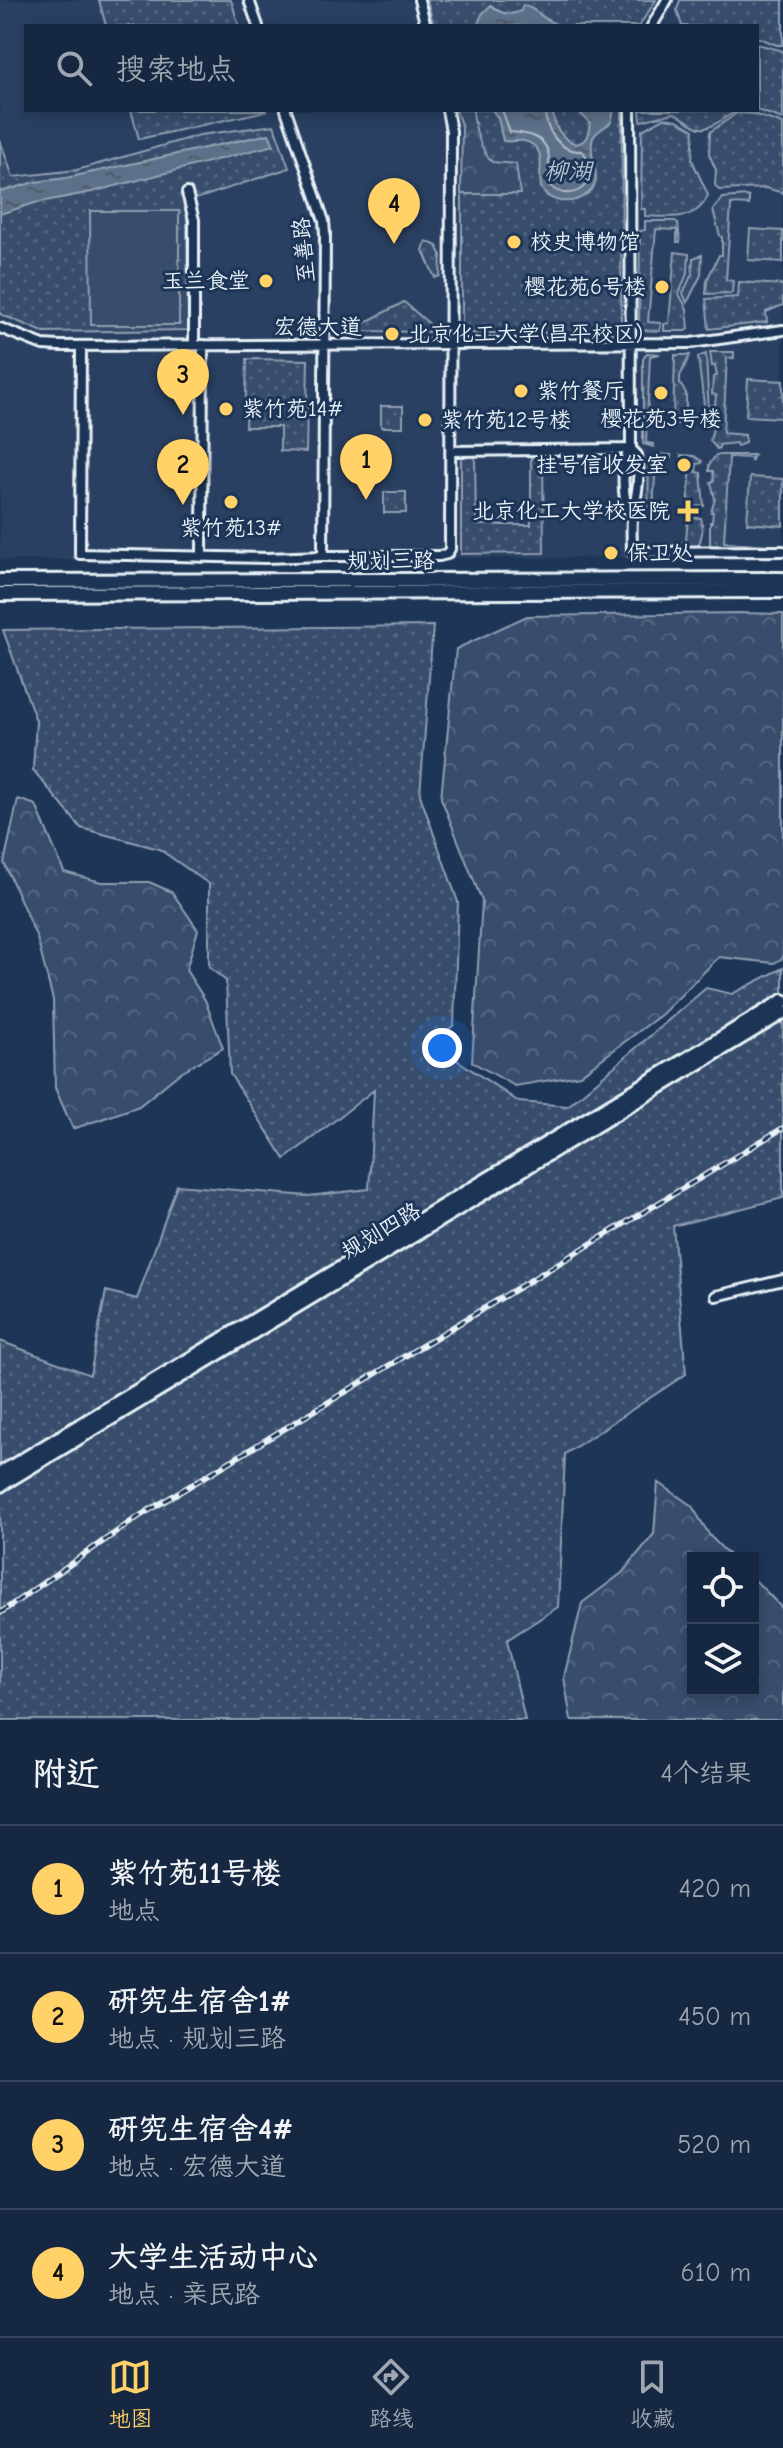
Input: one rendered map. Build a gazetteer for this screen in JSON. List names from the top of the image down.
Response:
{
  "streets": {
    "main road": ["规划三路", "规划四路"],
    "street": ["至善路", "宏德大道"]
  },
  "crossings": [
    ["至善路", "宏德大道"]
  ],
  "water": ["柳湖"],
  "places": {
    "other": [
      "校史博物馆",
      "玉兰食堂",
      "樱花苑6号楼",
      "北京化工大学(昌平校区)",
      "紫竹餐厅",
      "樱花苑3号楼",
      "紫竹苑14#",
      "紫竹苑12号楼",
      "挂号信收发室",
      "紫竹苑13#",
      "保卫处"
    ],
    "health": ["北京化工大学校医院"]
  },
  "page": {
    "search": "搜索地点",
    "pins": [
      "4",
      "3",
      "1",
      "2"
    ],
    "heading": ["附近", "4个结果"],
    "list": [
      {
        "mark": "1",
        "name": "紫竹苑11号楼",
        "note": "地点",
        "value": "420 m"
      },
      {
        "mark": "2",
        "name": "研究生宿舍1#",
        "note": "地点 · 规划三路",
        "value": "450 m"
      },
      {
        "mark": "3",
        "name": "研究生宿舍4#",
        "note": "地点 · 宏德大道",
        "value": "520 m"
      },
      {
        "mark": "4",
        "name": "大学生活动中心",
        "note": "地点 · 亲民路",
        "value": "610 m"
      }
    ],
    "nav": ["地图", "路线", "收藏"]
  }
}
